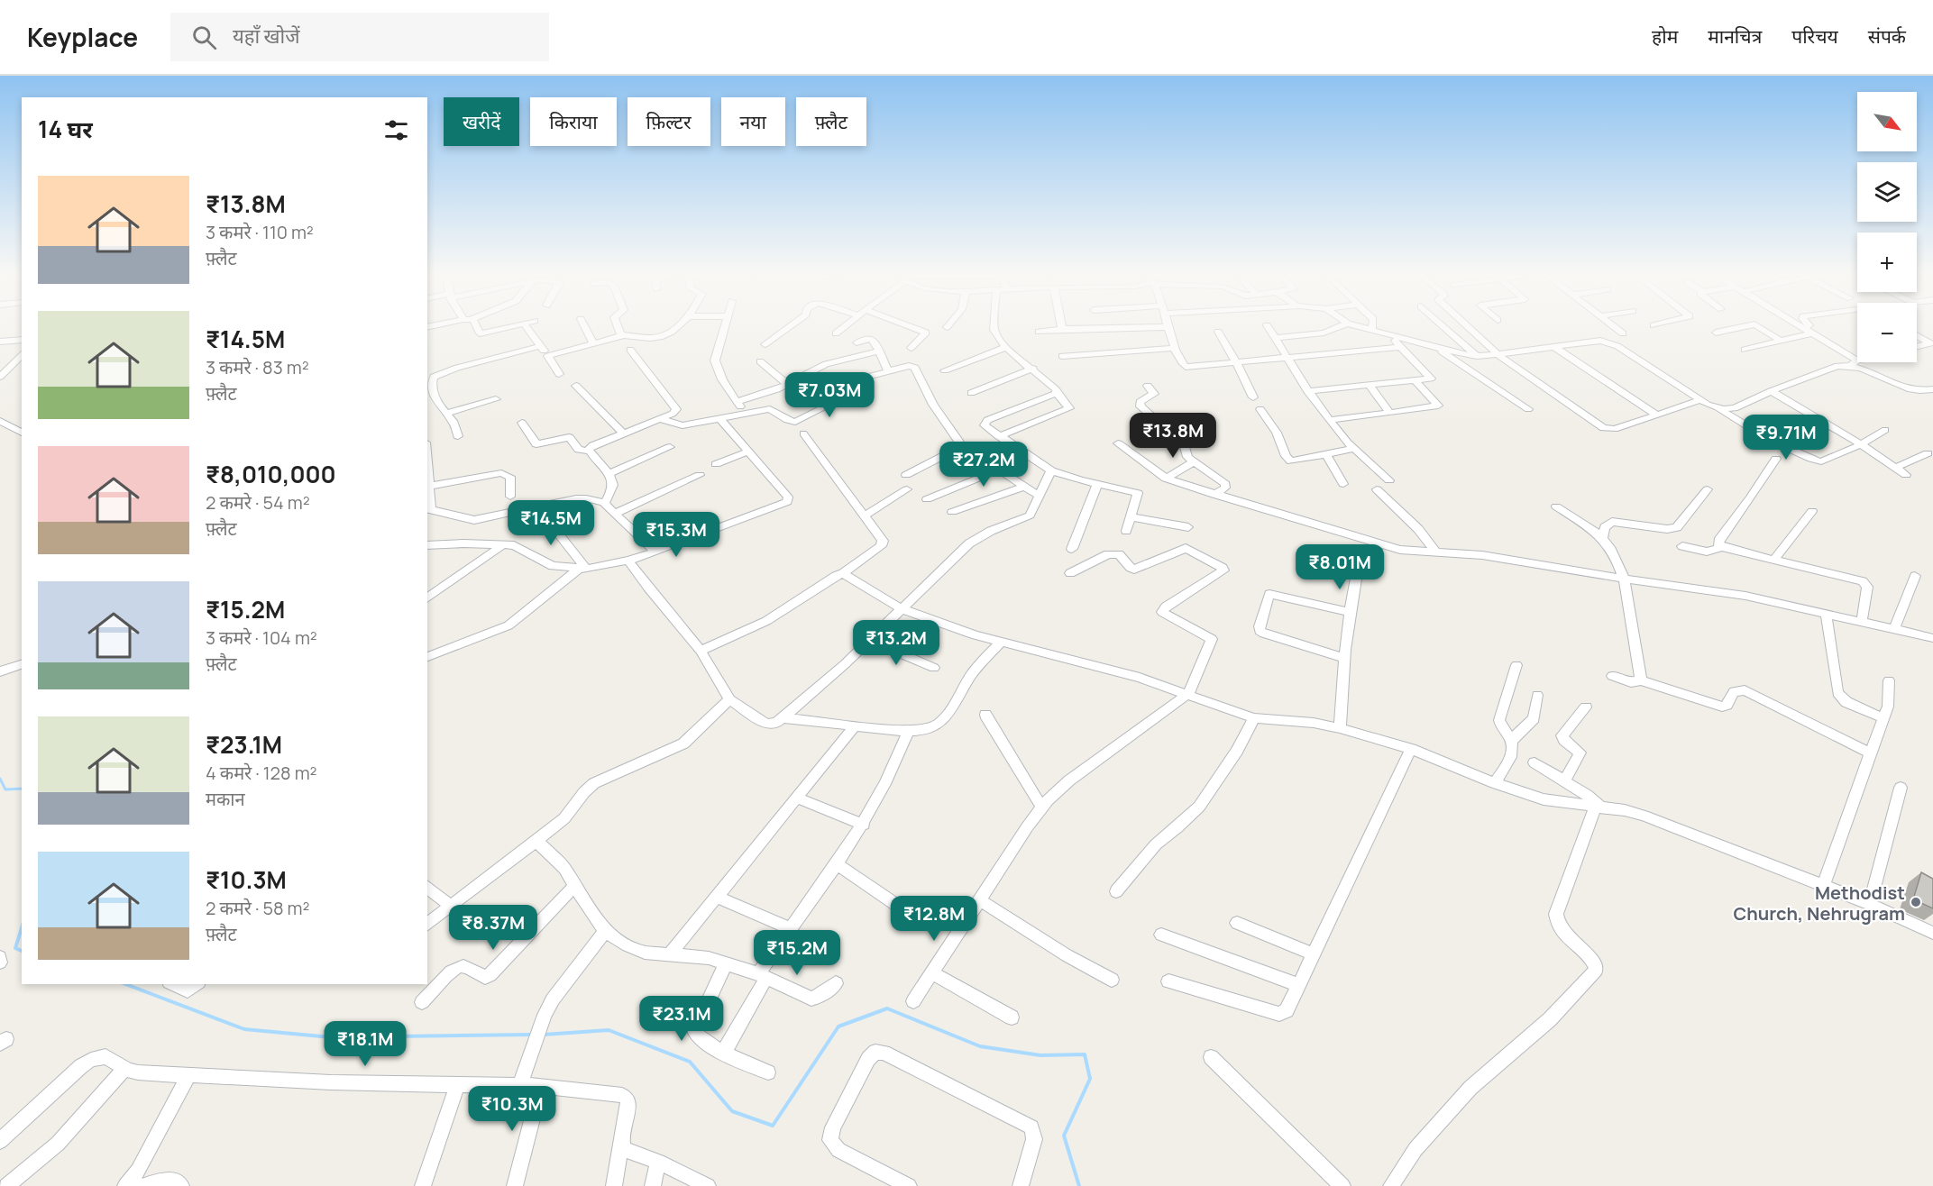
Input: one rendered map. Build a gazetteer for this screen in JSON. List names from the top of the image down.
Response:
{
  "places": ["Methodist Church, Nehrugram"],
  "north": "bottom right",
  "page": {
    "header": "Keyplace",
    "search": "यहाँ खोजें",
    "nav": [
      "होम",
      "मानचित्र",
      "परिचय",
      "संपर्क"
    ],
    "map_buttons": ["+", "−"],
    "chip": [
      "खरीदें",
      "किराया",
      "फ़िल्टर",
      "नया",
      "फ़्लैट"
    ],
    "heading": "14 घर",
    "list": [
      {
        "name": "₹13.8M",
        "note": "3 कमरे · 110 m² · फ़्लैट"
      },
      {
        "name": "₹14.5M",
        "note": "3 कमरे · 83 m² · फ़्लैट"
      },
      {
        "name": "₹8,010,000",
        "note": "2 कमरे · 54 m² · फ़्लैट"
      },
      {
        "name": "₹15.2M",
        "note": "3 कमरे · 104 m² · फ़्लैट"
      },
      {
        "name": "₹23.1M",
        "note": "4 कमरे · 128 m² · मकान"
      },
      {
        "name": "₹10.3M",
        "note": "2 कमरे · 58 m² · फ़्लैट"
      }
    ],
    "price": [
      "₹7.03M",
      "₹13.8M",
      "₹9.71M",
      "₹27.2M",
      "₹14.5M",
      "₹15.3M",
      "₹8.01M",
      "₹13.2M",
      "₹12.8M",
      "₹8.37M",
      "₹15.2M",
      "₹23.1M",
      "₹18.1M",
      "₹10.3M"
    ]
  }
}
